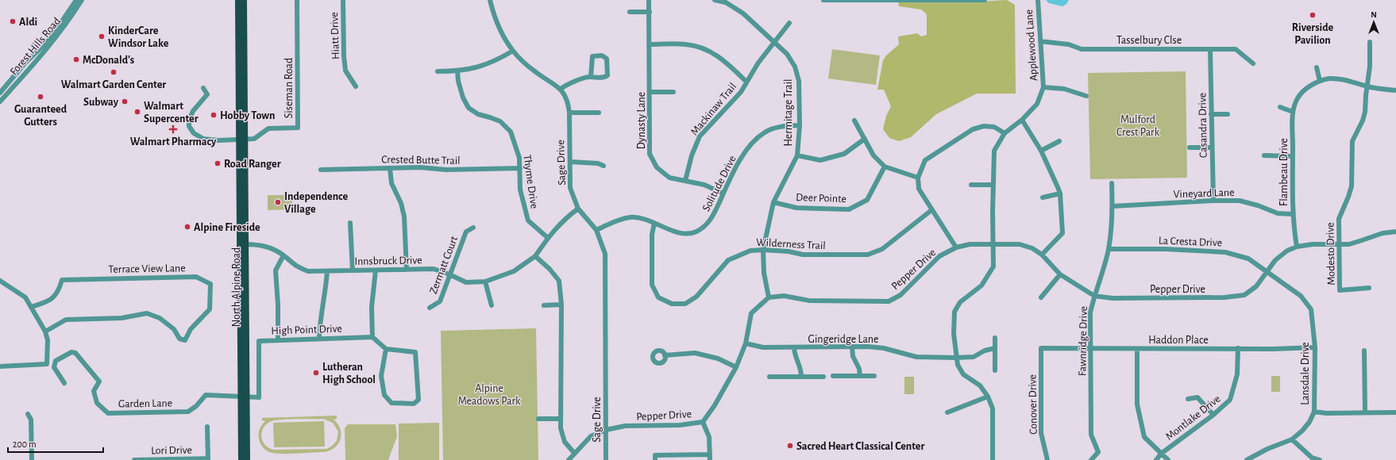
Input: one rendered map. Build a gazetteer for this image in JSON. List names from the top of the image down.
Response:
{
  "streets": {
    "main road": ["North Alpine Road"],
    "street": [
      "Hiatt Drive",
      "Tasselbury Clse",
      "Applewood Lane",
      "Forest Hills Road",
      "Siseman Road",
      "Mackinaw Trail",
      "Hermitage Trail",
      "Dynasty Lane",
      "Casandra Drive",
      "Crested Butte Trail",
      "Sage Drive",
      "Flambeau Drive",
      "Thyme Drive",
      "Solitude Drive",
      "Vineyard Lane",
      "Deer Pointe",
      "La Cresta Drive",
      "Wilderness Trail",
      "Modesto Drive",
      "Innsbruck Drive",
      "Zermatt Court",
      "Terrace View Lane",
      "Pepper Drive",
      "High Point Drive",
      "Gingeridge Lane",
      "Haddon Place",
      "Fawnridge Drive",
      "Lansdale Drive",
      "Garden Lane",
      "Conover Drive",
      "Montlake Drive",
      "Lori Drive"
    ]
  },
  "crossings": [
    ["Tasselbury Clse", "Applewood Lane"],
    ["Tasselbury Clse", "Casandra Drive"],
    ["Applewood Lane", "Pepper Drive"],
    ["Applewood Lane", "Gingeridge Lane"],
    ["Siseman Road", "North Alpine Road"],
    ["Mackinaw Trail", "Hermitage Trail"],
    ["Mackinaw Trail", "Dynasty Lane"],
    ["Hermitage Trail", "Solitude Drive"],
    ["Hermitage Trail", "Deer Pointe"],
    ["Hermitage Trail", "Wilderness Trail"],
    ["Hermitage Trail", "Pepper Drive"],
    ["Dynasty Lane", "Solitude Drive"],
    ["Casandra Drive", "Vineyard Lane"],
    ["Crested Butte Trail", "Thyme Drive"],
    ["Sage Drive", "Solitude Drive"],
    ["Sage Drive", "Innsbruck Drive"],
    ["Sage Drive", "Pepper Drive"],
    ["Flambeau Drive", "Vineyard Lane"],
    ["Flambeau Drive", "Pepper Drive"],
    ["Thyme Drive", "Innsbruck Drive"],
    ["Solitude Drive", "Wilderness Trail"],
    ["Vineyard Lane", "Fawnridge Drive"],
    ["La Cresta Drive", "Pepper Drive"],
    ["La Cresta Drive", "Fawnridge Drive"],
    ["La Cresta Drive", "Lansdale Drive"],
    ["Modesto Drive", "Pepper Drive"],
    ["Innsbruck Drive", "Zermatt Court"],
    ["Innsbruck Drive", "North Alpine Road"],
    ["Pepper Drive", "Gingeridge Lane"],
    ["Pepper Drive", "Fawnridge Drive"],
    ["Pepper Drive", "Lansdale Drive"],
    ["North Alpine Road", "High Point Drive"],
    ["North Alpine Road", "Garden Lane"],
    ["High Point Drive", "Garden Lane"],
    ["Haddon Place", "Fawnridge Drive"],
    ["Haddon Place", "Lansdale Drive"],
    ["Haddon Place", "Conover Drive"],
    ["Haddon Place", "Montlake Drive"]
  ],
  "parks": ["Mulford Crest Park", "Alpine Meadows Park"],
  "places": {
    "other": [
      "Riverside Pavilion",
      "Aldi",
      "KinderCare Windsor Lake",
      "McDonald's",
      "Walmart Garden Center",
      "Guaranteed Gutters",
      "Subway",
      "Walmart Supercenter",
      "Hobby Town",
      "Road Ranger",
      "Independence Village",
      "Alpine Fireside",
      "Lutheran High School",
      "Sacred Heart Classical Center"
    ],
    "health": ["Walmart Pharmacy"]
  },
  "scale_bar": "200 m",
  "north": "top"
}
